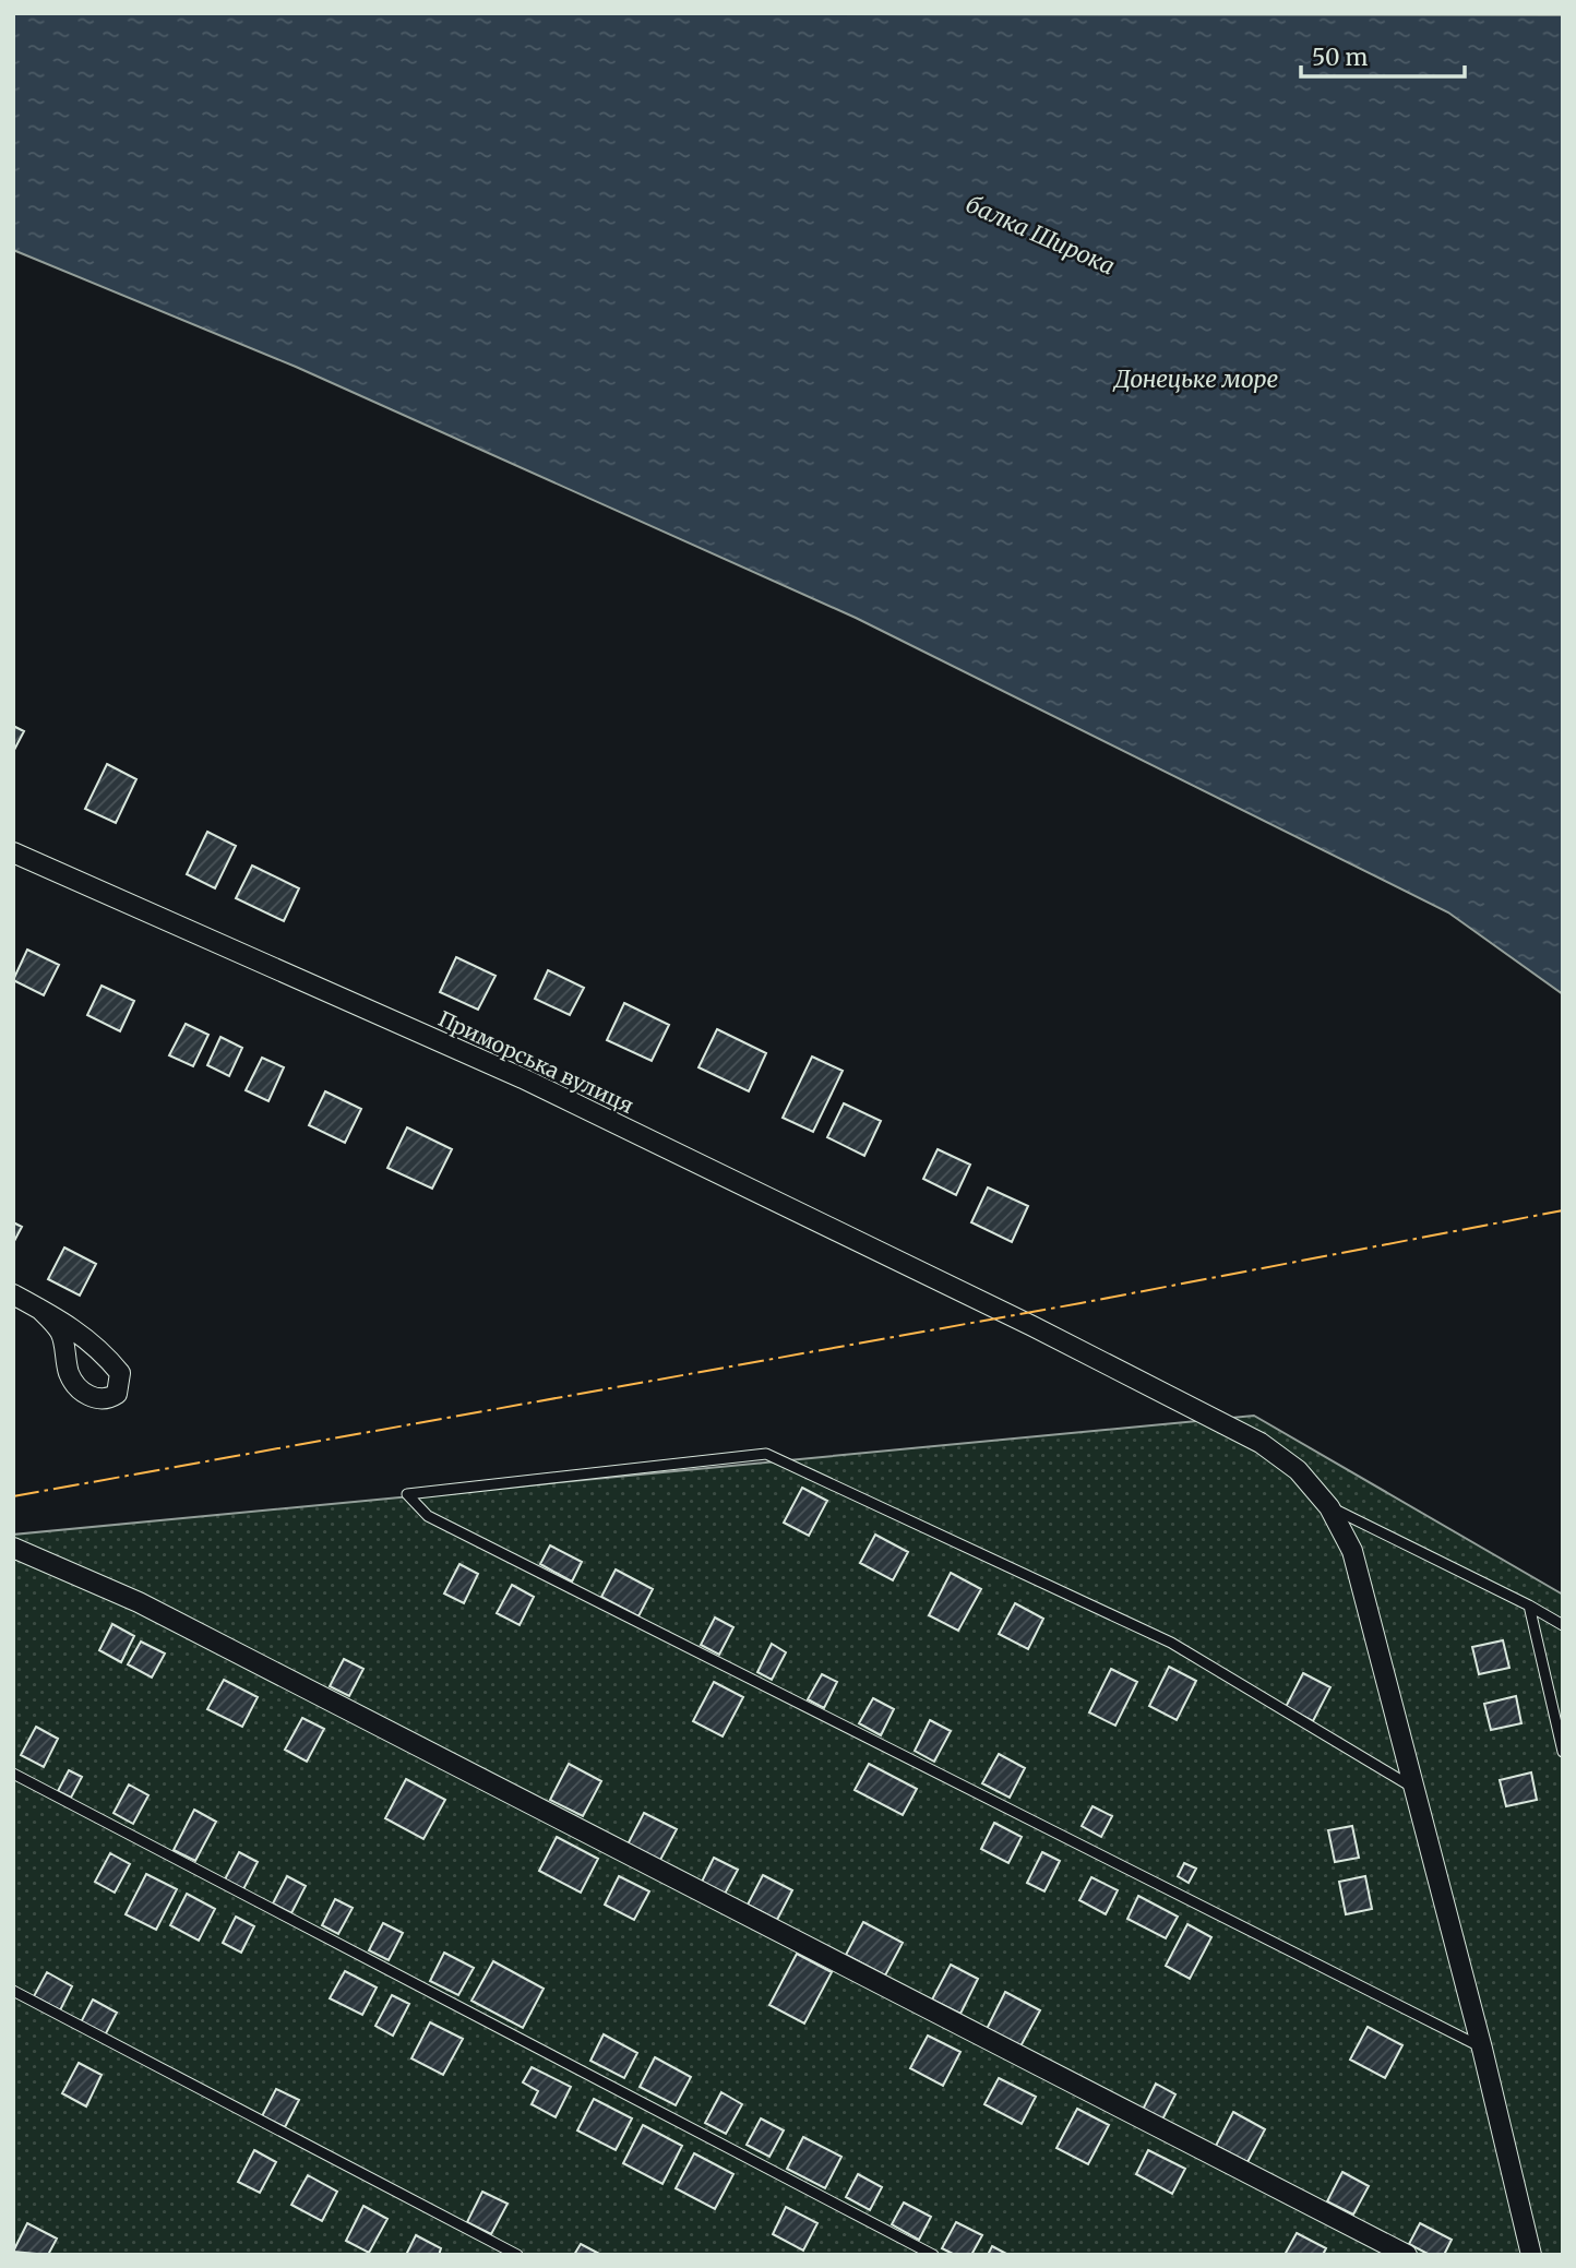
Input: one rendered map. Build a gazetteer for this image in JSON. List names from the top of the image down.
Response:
{
  "streets": {
    "street": ["Приморська вулиця"]
  },
  "water": ["балка Широка", "Донецьке море"],
  "scale_bar": "50 m"
}
